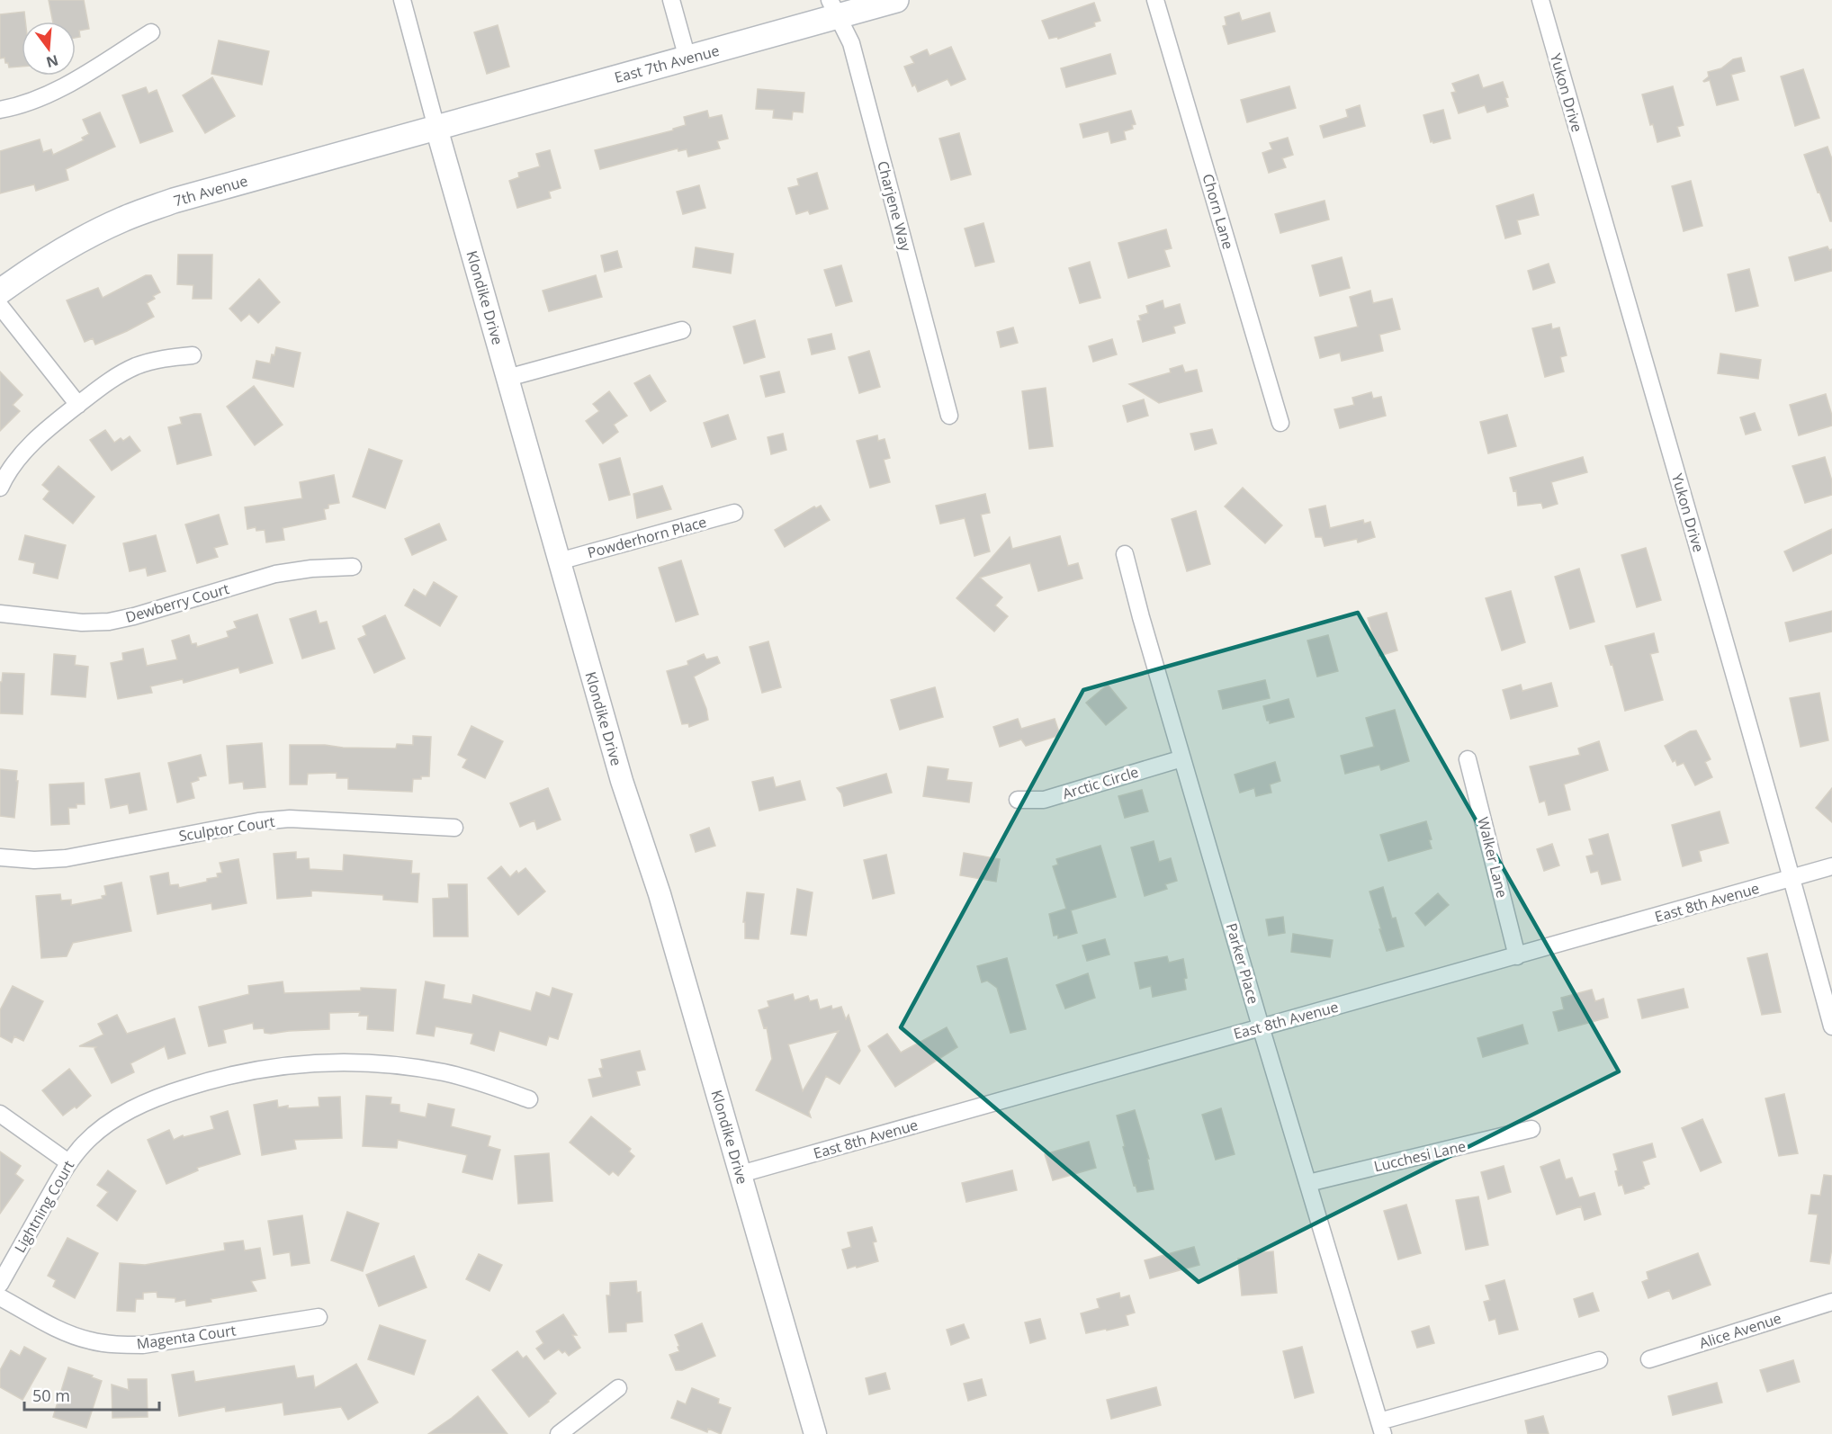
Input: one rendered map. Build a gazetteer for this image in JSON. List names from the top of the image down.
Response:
{
  "streets": {
    "main road": ["East 7th Avenue", "7th Avenue"],
    "street": [
      "Yukon Drive",
      "Charjene Way",
      "Chorn Lane",
      "Klondike Drive",
      "Powderhorn Place",
      "Dewberry Court",
      "Arctic Circle",
      "Sculptor Court",
      "Walker Lane",
      "East 8th Avenue",
      "Parker Place",
      "Lucchesi Lane",
      "Lightning Court",
      "Alice Avenue",
      "Magenta Court"
    ]
  },
  "crossings": [
    ["East 7th Avenue", "7th Avenue"],
    ["East 7th Avenue", "Charjene Way"],
    ["East 7th Avenue", "Klondike Drive"],
    ["Yukon Drive", "East 8th Avenue"],
    ["7th Avenue", "Klondike Drive"],
    ["Klondike Drive", "Powderhorn Place"],
    ["Klondike Drive", "East 8th Avenue"],
    ["Arctic Circle", "Parker Place"],
    ["Walker Lane", "East 8th Avenue"],
    ["East 8th Avenue", "Parker Place"],
    ["Parker Place", "Lucchesi Lane"]
  ],
  "scale_bar": "50 m",
  "north": "bottom"
}
